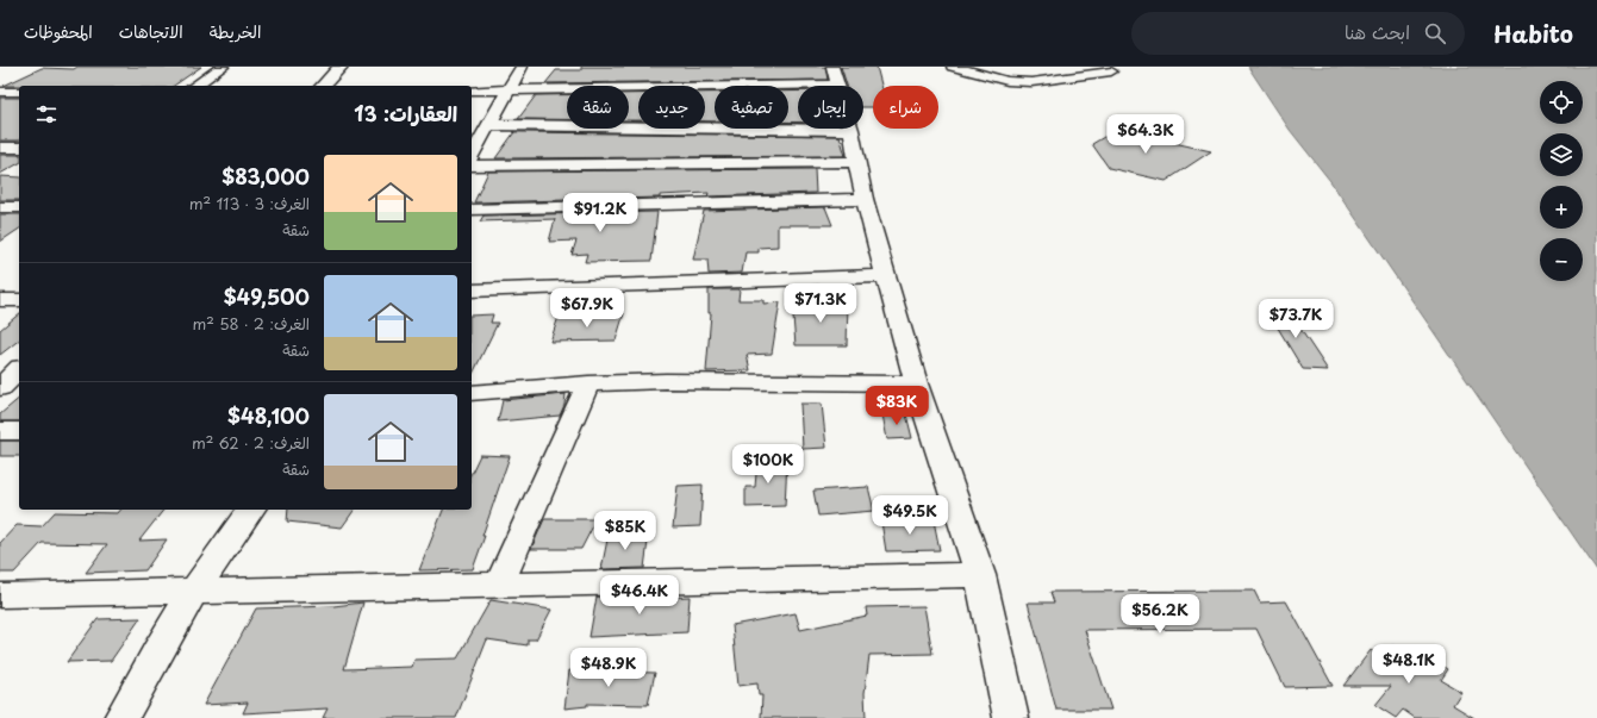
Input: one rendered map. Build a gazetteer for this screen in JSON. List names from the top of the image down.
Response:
{
  "page": {
    "header": "Habito",
    "search": "ابحث هنا",
    "nav": ["الخريطة", "الاتجاهات", "المحفوظات"],
    "map_buttons": ["+", "−"],
    "chip": [
      "شراء",
      "إيجار",
      "تصفية",
      "جديد",
      "شقة"
    ],
    "heading": "العقارات: 13",
    "price": [
      "$64.3K",
      "$91.2K",
      "$71.3K",
      "$67.9K",
      "$73.7K",
      "$83K",
      "$100K",
      "$49.5K",
      "$85K",
      "$46.4K",
      "$56.2K",
      "$48.1K",
      "$48.9K"
    ],
    "list": [
      {
        "name": "$83,000",
        "note": "الغرف: 3 · 113 m² · شقة"
      },
      {
        "name": "$49,500",
        "note": "الغرف: 2 · 58 m² · شقة"
      },
      {
        "name": "$48,100",
        "note": "الغرف: 2 · 62 m² · شقة"
      }
    ]
  }
}
